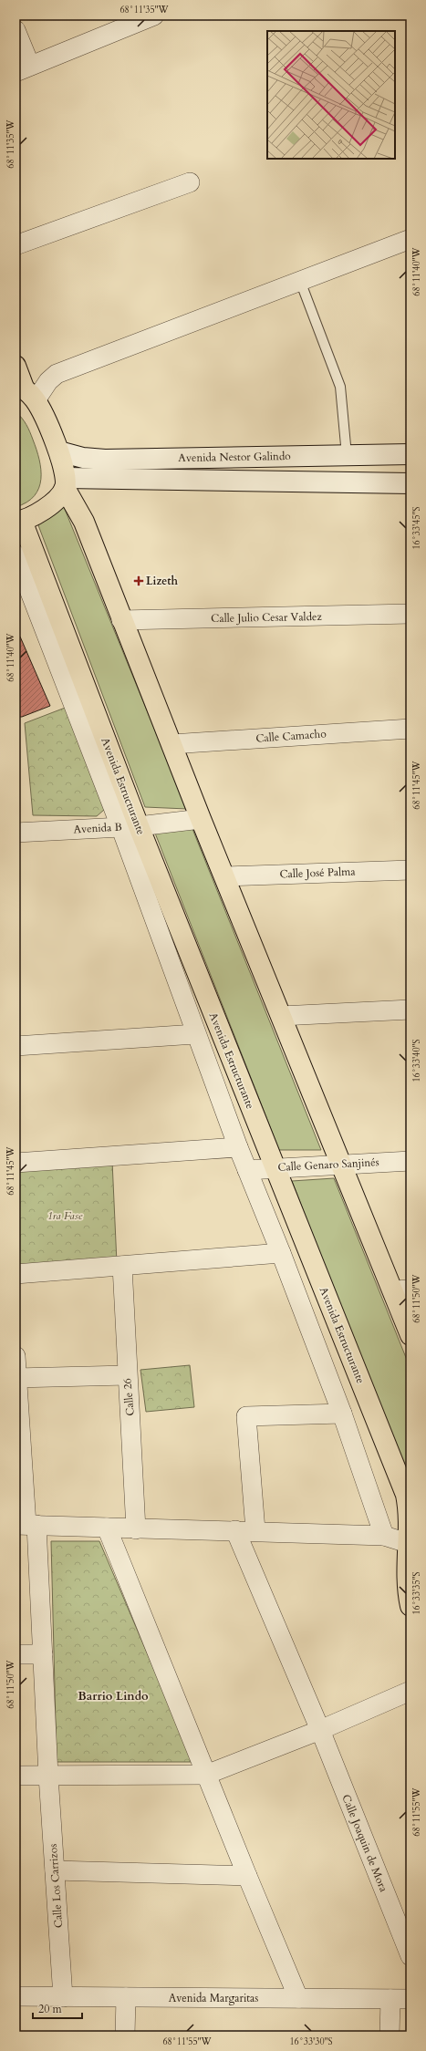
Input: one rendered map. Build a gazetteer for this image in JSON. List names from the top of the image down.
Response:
{
  "streets": {
    "main road": ["Avenida Nestor Galindo", "Avenida Estructurante"],
    "street": [
      "Calle Julio Cesar Valdez",
      "Calle Camacho",
      "Avenida B",
      "Calle José Palma",
      "Calle Genaro Sanjinés",
      "Calle 26",
      "Calle Joaquin de Mora",
      "Calle Los Carrizos",
      "Avenida Margaritas"
    ]
  },
  "crossings": [
    ["Avenida Estructurante", "Avenida B"],
    ["Avenida Estructurante", "Calle Genaro Sanjinés"],
    ["Calle Los Carrizos", "Avenida Margaritas"]
  ],
  "districts": ["Barrio Lindo"],
  "parks": ["1ra Fase"],
  "places": {
    "health": ["Lizeth"]
  },
  "scale_bar": "20 m",
  "coordinates": [
    "68°11'35\"W",
    "68°11'40\"W",
    "16°33'45\"S",
    "68°11'45\"W",
    "16°33'40\"S",
    "68°11'50\"W",
    "16°33'35\"S",
    "68°11'55\"W",
    "16°33'30\"S"
  ]
}
